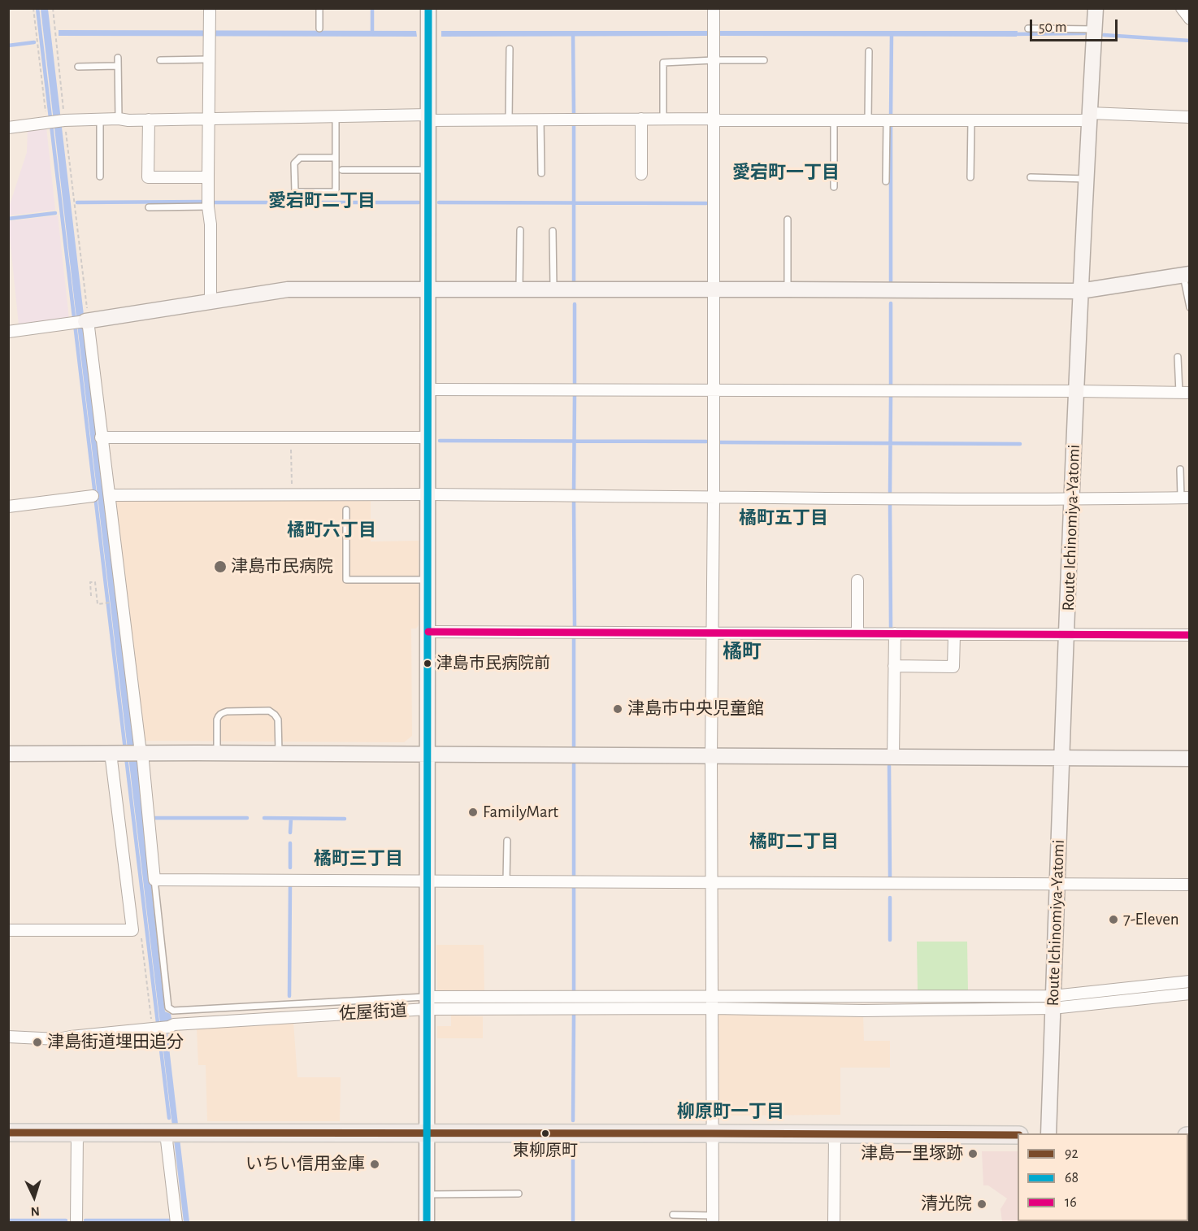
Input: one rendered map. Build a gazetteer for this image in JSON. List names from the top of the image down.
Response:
{
  "streets": {
    "street": ["Route Ichinomiya-Yatomi", "佐屋街道"]
  },
  "districts": [
    "愛宕町一丁目",
    "愛宕町二丁目",
    "橘町五丁目",
    "橘町六丁目",
    "橘町",
    "橘町二丁目",
    "橘町三丁目",
    "柳原町一丁目"
  ],
  "places": [
    "津島市民病院",
    "津島市民病院前",
    "津島市中央児童館",
    "FamilyMart",
    "7-Eleven",
    "津島街道埋田追分",
    "東柳原町",
    "津島一里塚跡",
    "いちい信用金庫",
    "清光院"
  ],
  "lines": ["transit line 68", "transit line 16", "transit line 92"],
  "legend": ["92", "68", "16"],
  "scale_bar": "50 m",
  "north": "bottom"
}
